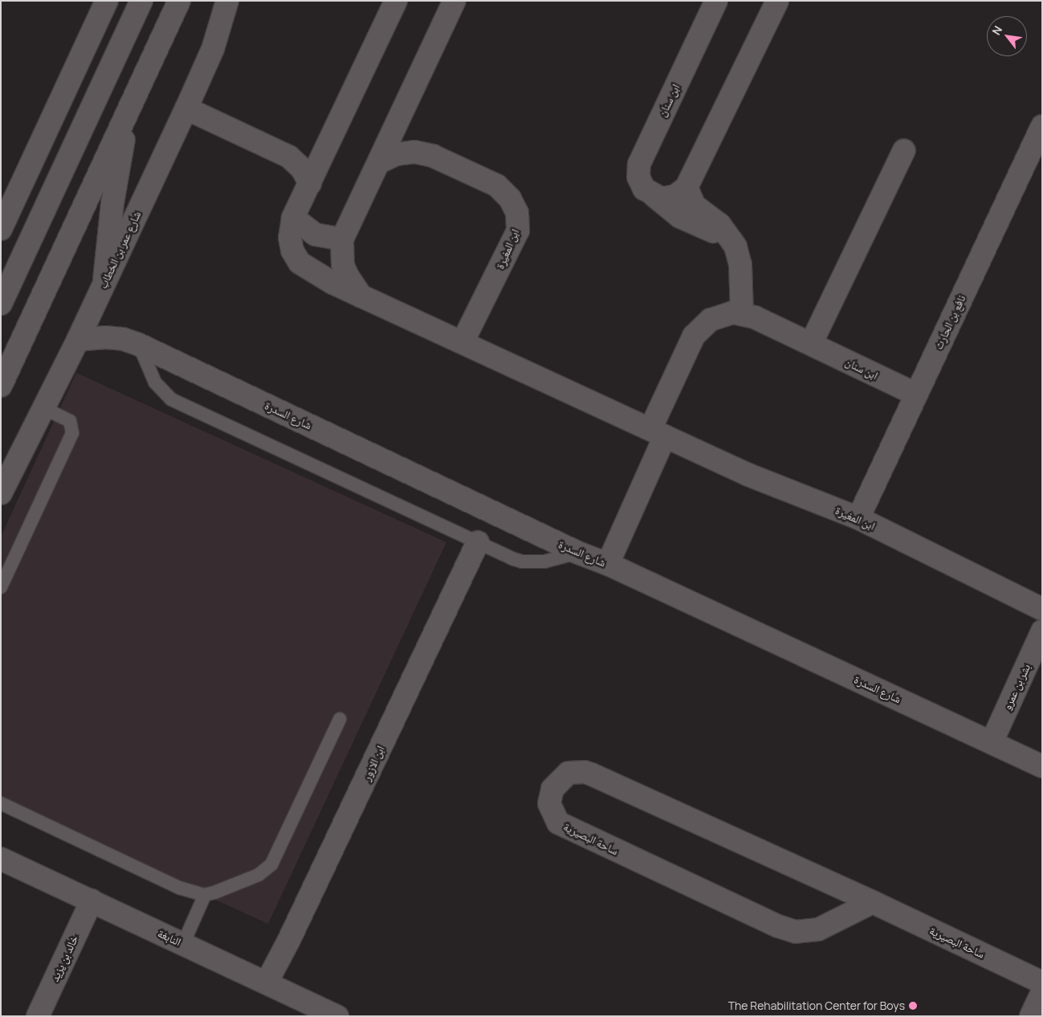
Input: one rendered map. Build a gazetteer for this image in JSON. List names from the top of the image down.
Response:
{
  "streets": {
    "street": [
      "ابن سنان",
      "ابن المغيرة",
      "شارع عمر بن الخطاب",
      "نافع بن الحارث",
      "شارع السدرة",
      "بشر بن عمرو",
      "ابن الازور",
      "ساحة البصيرية",
      "النابغة",
      "خالد بن يزيد"
    ]
  },
  "crossings": [
    ["ابن سنان", "ابن المغيرة"],
    ["ابن سنان", "نافع بن الحارث"],
    ["ابن المغيرة", "نافع بن الحارث"],
    ["شارع عمر بن الخطاب", "شارع السدرة"],
    ["شارع السدرة", "بشر بن عمرو"],
    ["ابن الازور", "النابغة"],
    ["النابغة", "خالد بن يزيد"]
  ],
  "places": ["The Rehabilitation Center for Boys"],
  "north": "top left"
}
